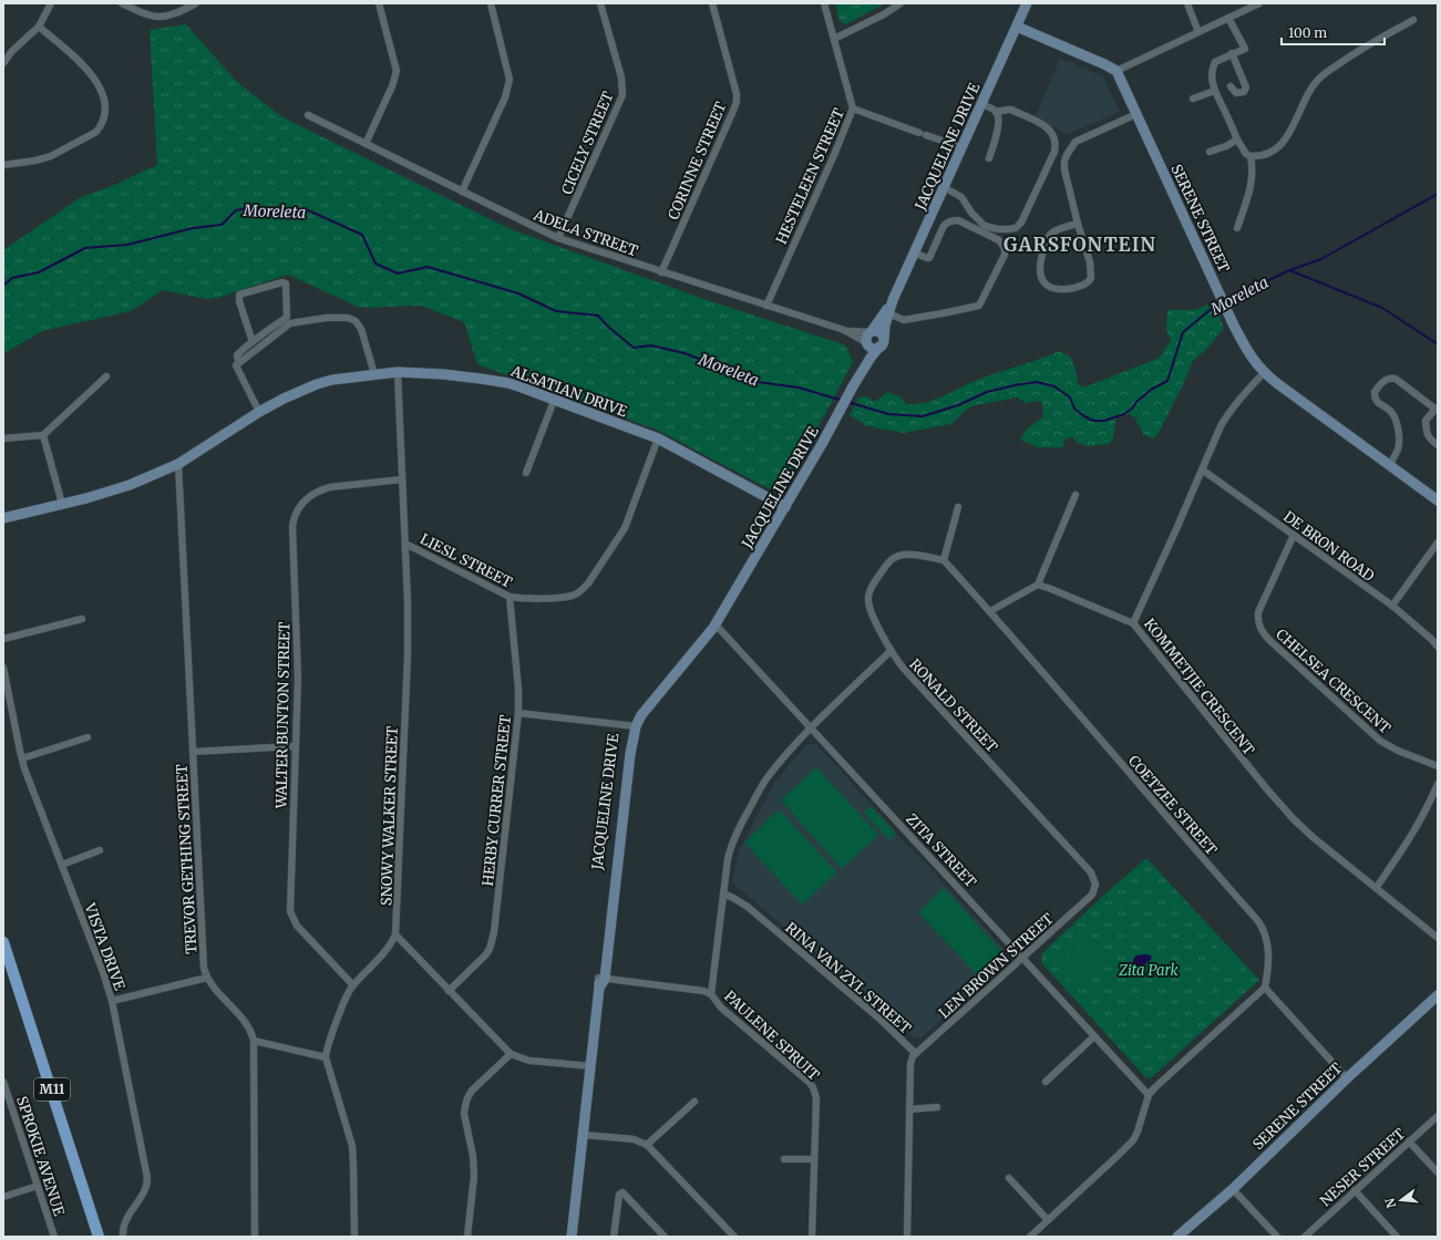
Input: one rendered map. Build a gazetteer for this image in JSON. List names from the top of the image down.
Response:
{
  "streets": {
    "main road": ["M11"],
    "street": [
      "CICELY STREET",
      "JACQUELINE DRIVE",
      "CORINNE STREET",
      "HESTELEEN STREET",
      "SERENE STREET",
      "ADELA STREET",
      "ALSATIAN DRIVE",
      "DE BRON ROAD",
      "LIESL STREET",
      "CHELSEA CRESCENT",
      "KOMMETJIE CRESCENT",
      "RONALD STREET",
      "WALTER BUNTON STREET",
      "HERBY CURRER STREET",
      "COETZEE STREET",
      "SNOWY WALKER STREET",
      "ZITA STREET",
      "TREVOR GETHING STREET",
      "VISTA DRIVE",
      "LEN BROWN STREET",
      "RINA VAN ZYL STREET",
      "PAULENE SPRUIT",
      "SPROKIE AVENUE",
      "NESER STREET"
    ]
  },
  "crossings": [
    ["CICELY STREET", "ADELA STREET"],
    ["JACQUELINE DRIVE", "ADELA STREET"],
    ["JACQUELINE DRIVE", "ALSATIAN DRIVE"],
    ["JACQUELINE DRIVE", "ZITA STREET"],
    ["JACQUELINE DRIVE", "PAULENE SPRUIT"],
    ["CORINNE STREET", "ADELA STREET"],
    ["HESTELEEN STREET", "ADELA STREET"],
    ["SERENE STREET", "KOMMETJIE CRESCENT"],
    ["ALSATIAN DRIVE", "LIESL STREET"],
    ["ALSATIAN DRIVE", "SNOWY WALKER STREET"],
    ["ALSATIAN DRIVE", "TREVOR GETHING STREET"],
    ["DE BRON ROAD", "CHELSEA CRESCENT"],
    ["DE BRON ROAD", "KOMMETJIE CRESCENT"],
    ["LIESL STREET", "HERBY CURRER STREET"],
    ["LIESL STREET", "SNOWY WALKER STREET"],
    ["RONALD STREET", "COETZEE STREET"],
    ["RONALD STREET", "LEN BROWN STREET"],
    ["WALTER BUNTON STREET", "SNOWY WALKER STREET"],
    ["ZITA STREET", "LEN BROWN STREET"],
    ["LEN BROWN STREET", "RINA VAN ZYL STREET"]
  ],
  "districts": ["GARSFONTEIN"],
  "water": ["Moreleta"],
  "parks": ["Zita Park"],
  "scale_bar": "100 m",
  "north": "left"
}
